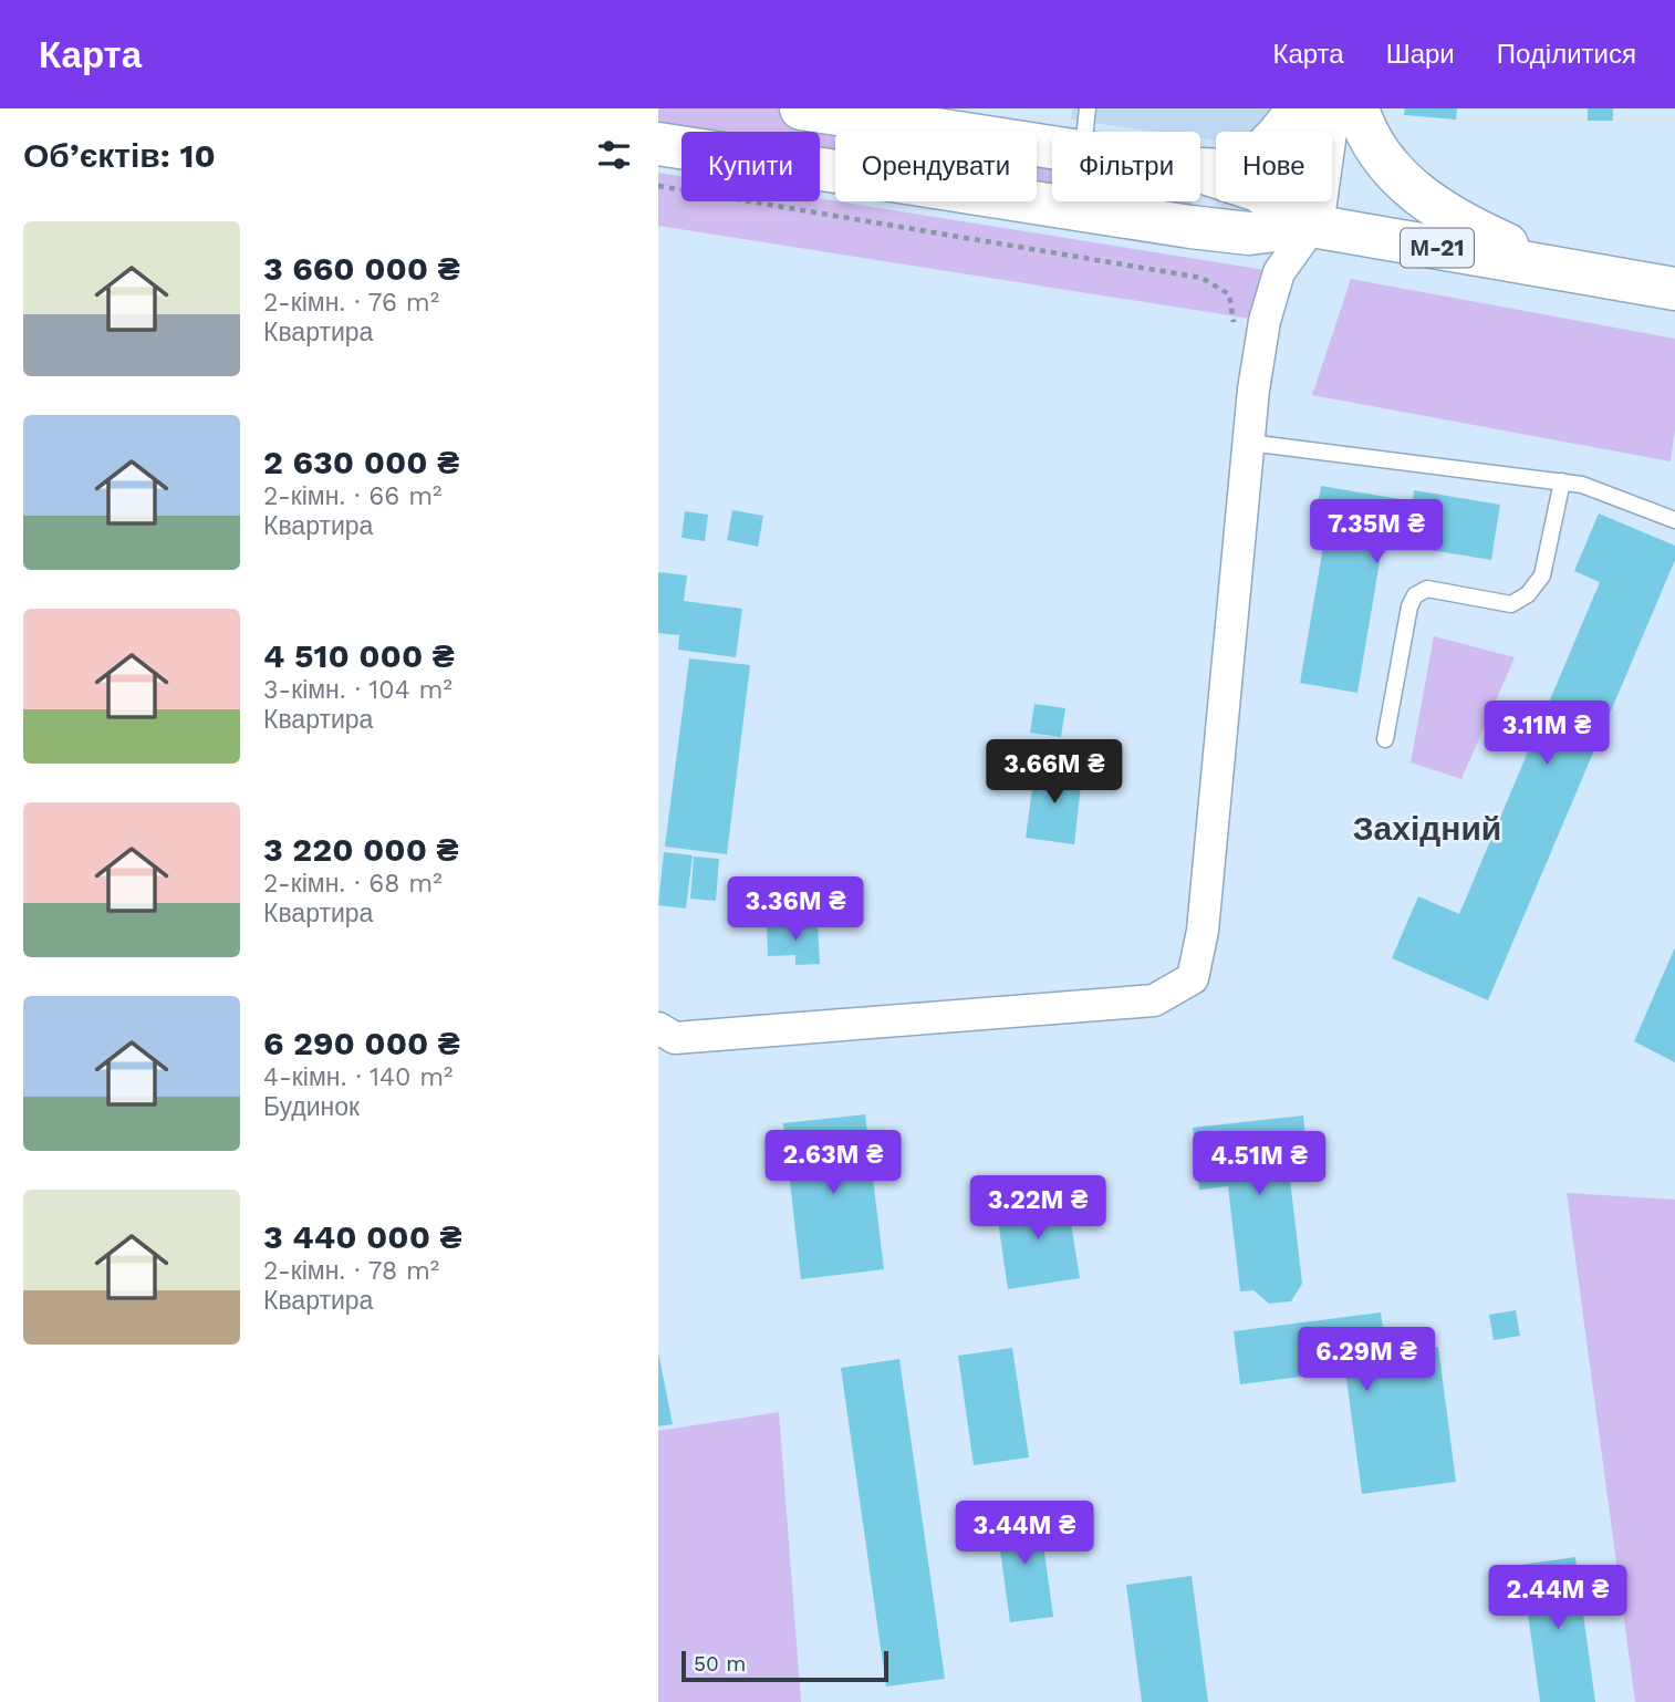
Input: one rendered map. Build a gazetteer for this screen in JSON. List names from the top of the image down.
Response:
{
  "streets": {
    "main road": ["М-21"]
  },
  "districts": ["Західний"],
  "scale_bar": "50 m",
  "page": {
    "header": "Карта",
    "nav": ["Карта", "Шари", "Поділитися"],
    "heading": "Об’єктів: 10",
    "chip": [
      "Купити",
      "Орендувати",
      "Фільтри",
      "Нове"
    ],
    "list": [
      {
        "name": "3 660 000 ₴",
        "note": "2-кімн. · 76 m² · Квартира"
      },
      {
        "name": "2 630 000 ₴",
        "note": "2-кімн. · 66 m² · Квартира"
      },
      {
        "name": "4 510 000 ₴",
        "note": "3-кімн. · 104 m² · Квартира"
      },
      {
        "name": "3 220 000 ₴",
        "note": "2-кімн. · 68 m² · Квартира"
      },
      {
        "name": "6 290 000 ₴",
        "note": "4-кімн. · 140 m² · Будинок"
      },
      {
        "name": "3 440 000 ₴",
        "note": "2-кімн. · 78 m² · Квартира"
      }
    ],
    "price": [
      "7.35M ₴",
      "3.11M ₴",
      "3.66M ₴",
      "3.36M ₴",
      "2.63M ₴",
      "4.51M ₴",
      "3.22M ₴",
      "6.29M ₴",
      "3.44M ₴",
      "2.44M ₴"
    ],
    "scale": "50 m"
  }
}
